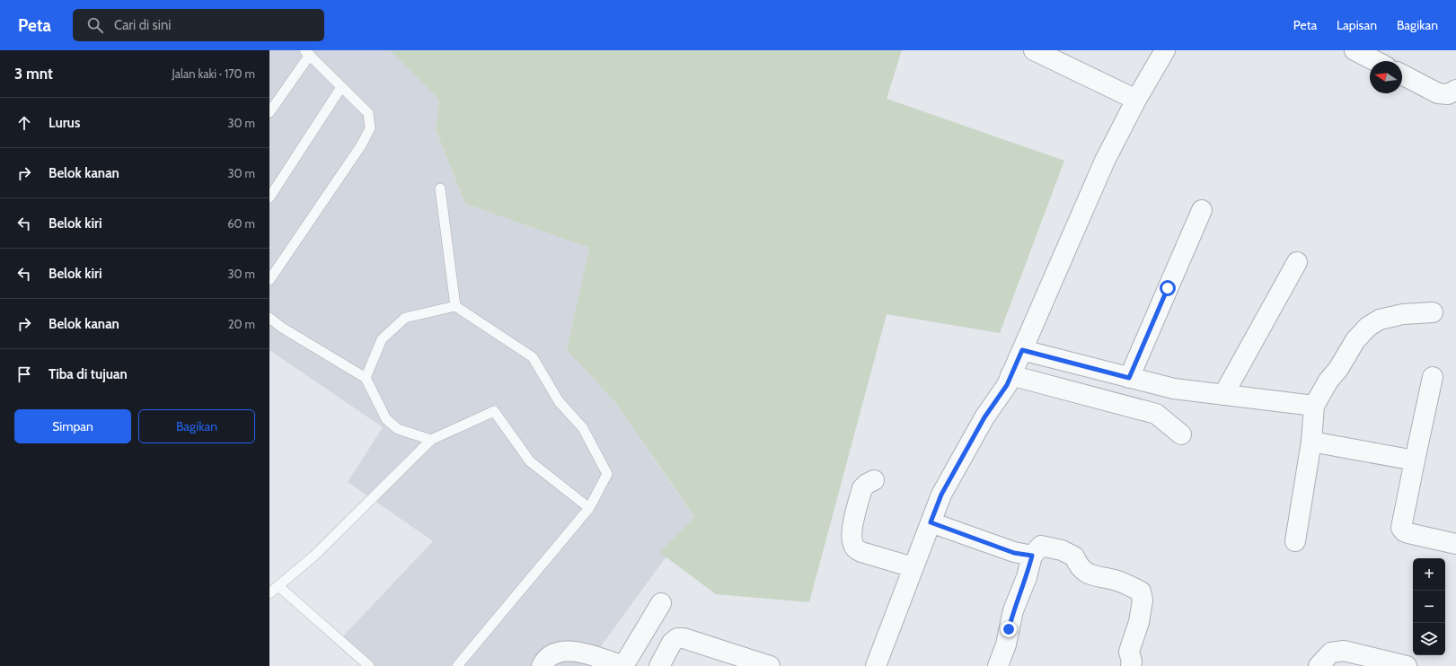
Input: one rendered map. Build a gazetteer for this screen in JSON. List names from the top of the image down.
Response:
{
  "north": "left",
  "page": {
    "header": "Peta",
    "search": "Cari di sini",
    "nav": ["Peta", "Lapisan", "Bagikan"],
    "heading": ["3 mnt", "Jalan kaki · 170 m"],
    "list": [
      ["Lurus", "30 m"],
      ["Belok kanan", "30 m"],
      ["Belok kiri", "60 m"],
      ["Belok kiri", "30 m"],
      ["Belok kanan", "20 m"],
      "Tiba di tujuan"
    ],
    "buttons": ["Simpan", "Bagikan"],
    "map_buttons": ["+", "−"]
  }
}
